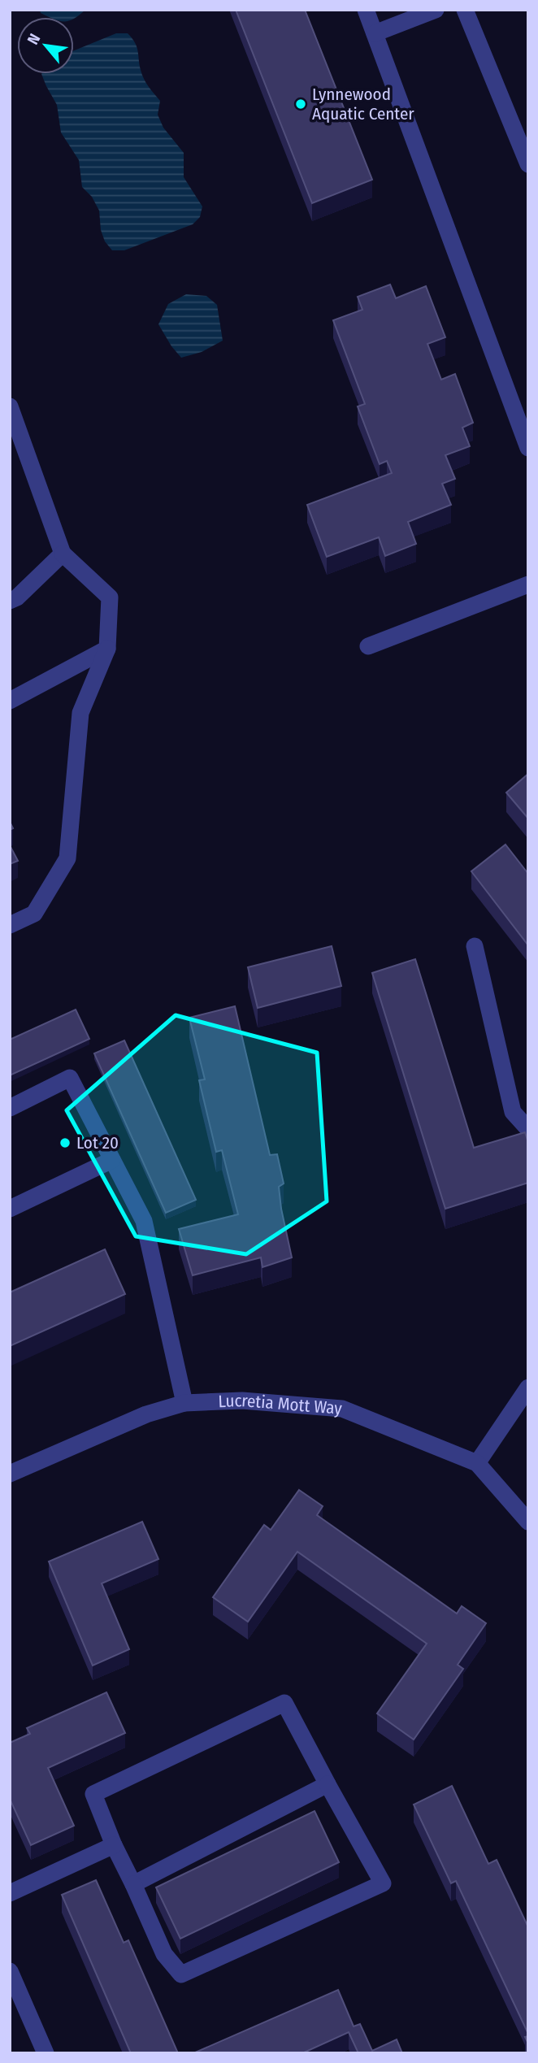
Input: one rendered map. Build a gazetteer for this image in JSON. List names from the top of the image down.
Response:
{
  "streets": {
    "street": ["Lucretia Mott Way"]
  },
  "places": ["Lynnewood Aquatic Center", "Lot 20"],
  "north": "top left"
}
